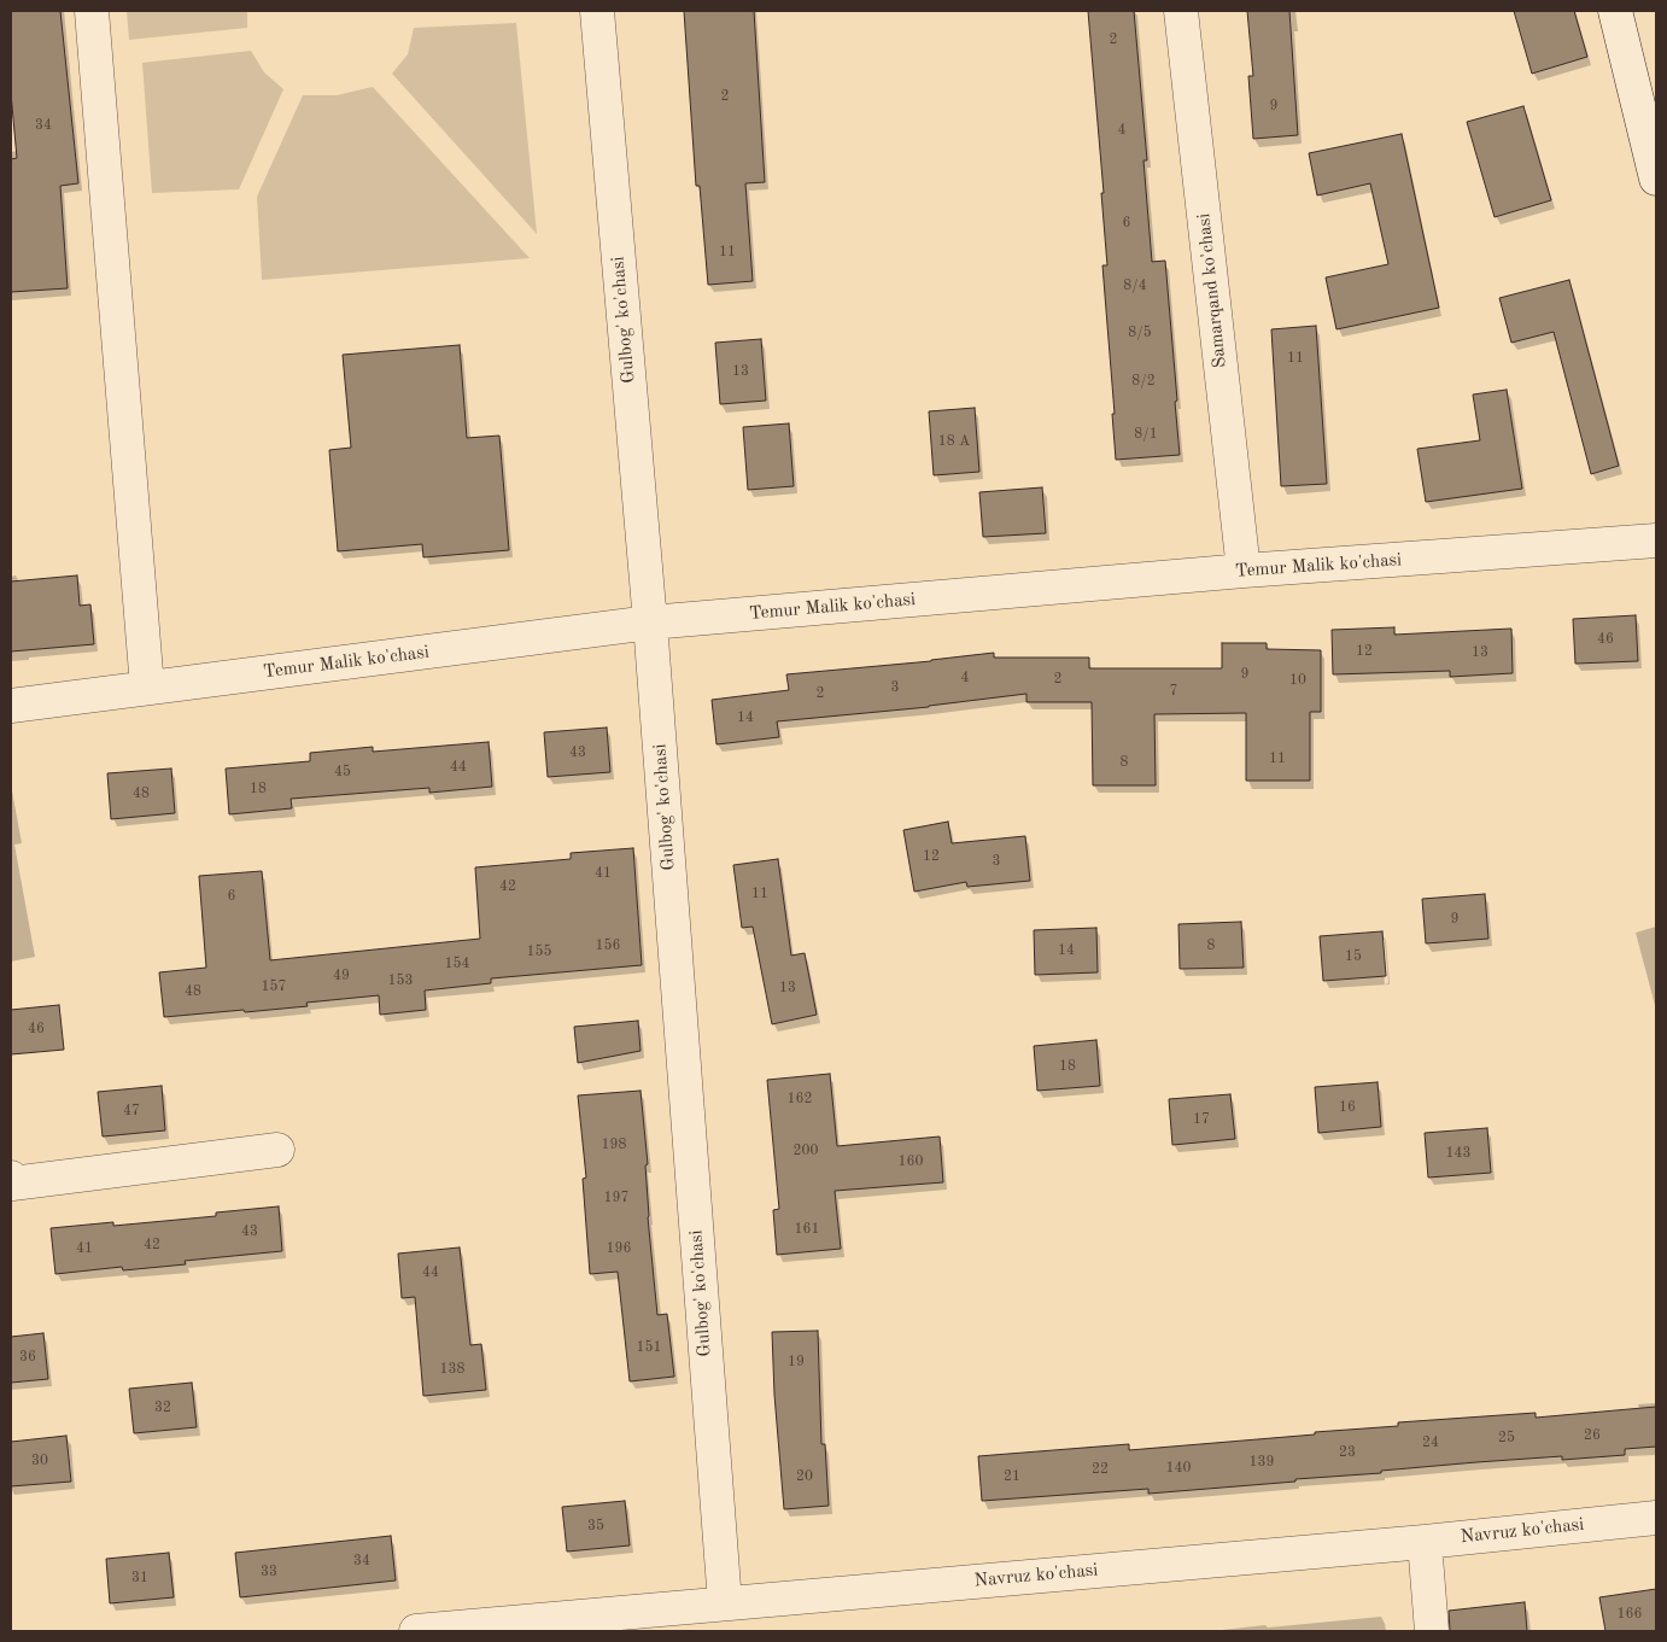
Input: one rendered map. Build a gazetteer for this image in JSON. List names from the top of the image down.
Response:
{
  "streets": {
    "street": [
      "Samarqand ko'chasi",
      "Gulbog' ko'chasi",
      "Temur Malik ko'chasi",
      "Navruz ko'chasi"
    ]
  },
  "crossings": [
    ["Samarqand ko'chasi", "Temur Malik ko'chasi"],
    ["Gulbog' ko'chasi", "Temur Malik ko'chasi"],
    ["Gulbog' ko'chasi", "Navruz ko'chasi"]
  ],
  "house_numbers": [
    "2",
    "2",
    "9",
    "34",
    "4",
    "6",
    "11",
    "8/4",
    "8/5",
    "11",
    "13",
    "8/2",
    "8/1",
    "18 А",
    "46",
    "12",
    "13",
    "9",
    "4",
    "2",
    "10",
    "3",
    "7",
    "2",
    "14",
    "43",
    "11",
    "8",
    "44",
    "45",
    "18",
    "48",
    "12",
    "3",
    "41",
    "42",
    "11",
    "6",
    "9",
    "156",
    "8",
    "14",
    "155",
    "15",
    "154",
    "49",
    "153",
    "157",
    "13",
    "48",
    "46",
    "18",
    "162",
    "16",
    "47",
    "17",
    "198",
    "200",
    "143",
    "160",
    "197",
    "161",
    "43",
    "42",
    "41",
    "196",
    "44",
    "151",
    "36",
    "19",
    "138",
    "32",
    "26",
    "25",
    "24",
    "23",
    "30",
    "139",
    "140",
    "22",
    "20",
    "21",
    "35",
    "34",
    "33",
    "31",
    "166"
  ]
}
